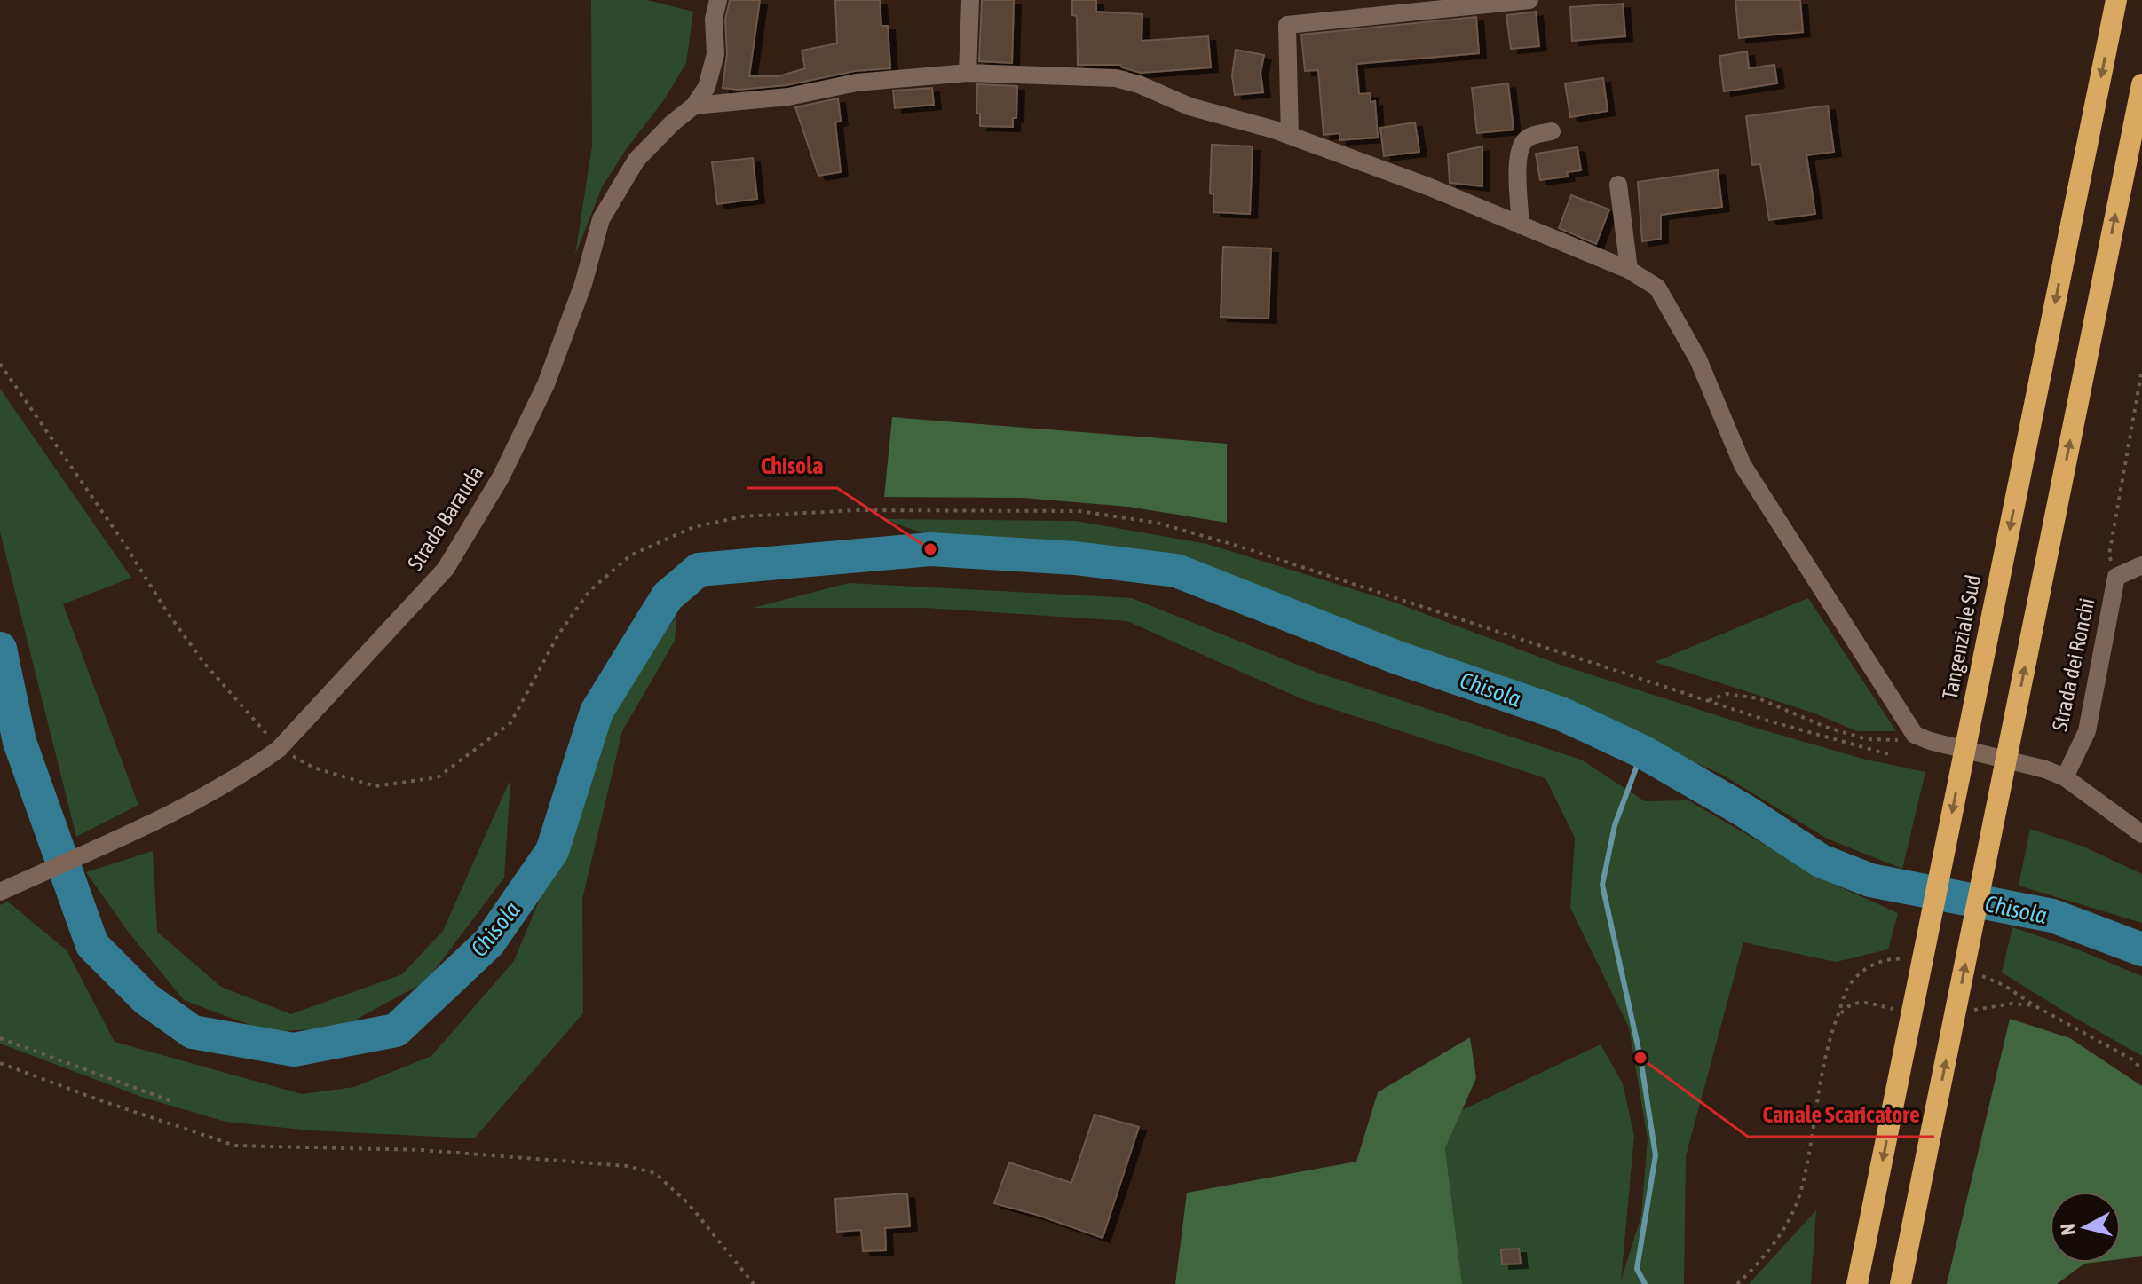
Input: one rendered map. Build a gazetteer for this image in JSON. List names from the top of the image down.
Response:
{
  "streets": {
    "highway": ["Tangenziale Sud"],
    "street": ["Strada Barauda", "Strada dei Ronchi"]
  },
  "water": ["Chisola"],
  "places": ["Chisola", "Canale Scaricatore"],
  "north": "left"
}
